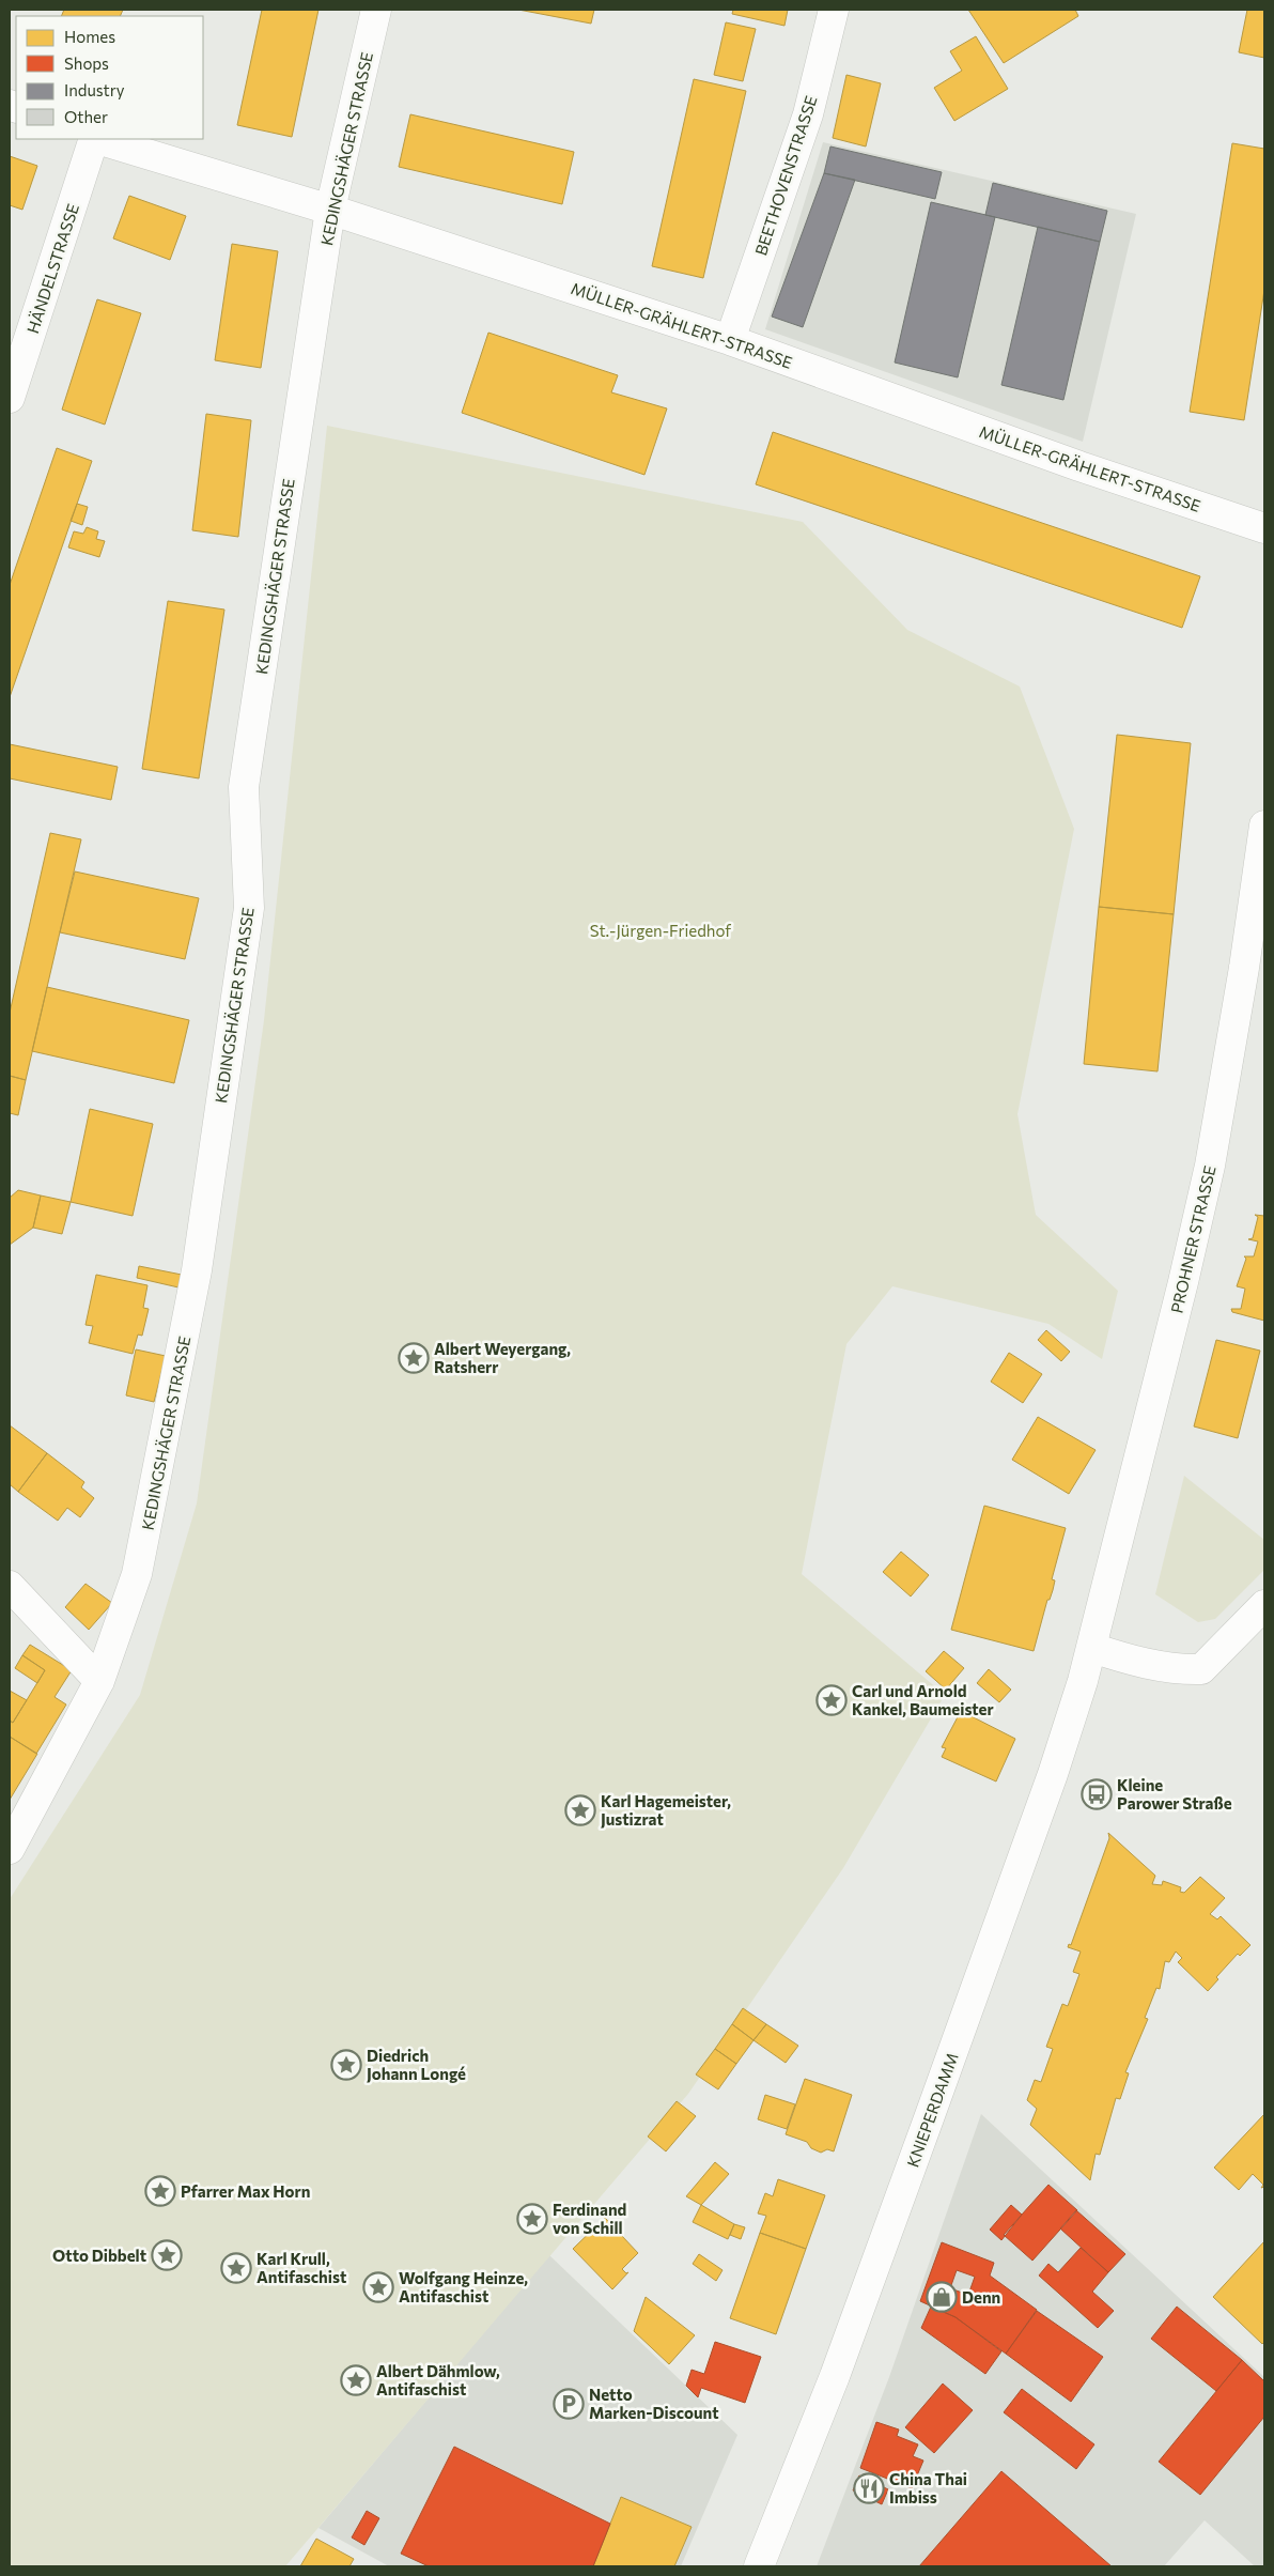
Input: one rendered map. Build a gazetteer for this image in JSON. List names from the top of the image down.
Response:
{
  "streets": {
    "street": [
      "KEDINGSHÄGER STRASSE",
      "BEETHOVENSTRASSE",
      "HÄNDELSTRASSE",
      "MÜLLER-GRÄHLERT-STRASSE",
      "PROHNER STRASSE",
      "KNIEPERDAMM"
    ]
  },
  "crossings": [
    ["KEDINGSHÄGER STRASSE", "MÜLLER-GRÄHLERT-STRASSE"],
    ["BEETHOVENSTRASSE", "MÜLLER-GRÄHLERT-STRASSE"],
    ["PROHNER STRASSE", "KNIEPERDAMM"]
  ],
  "parks": ["St.-Jürgen-Friedhof"],
  "places": {
    "place": [
      "Albert Weyergang, Ratsherr",
      "Carl und Arnold Kankel, Baumeister",
      "Karl Hagemeister, Justizrat",
      "Diedrich Johann Longé",
      "Pfarrer Max Horn",
      "Ferdinand von Schill",
      "Otto Dibbelt",
      "Karl Krull, Antifaschist",
      "Wolfgang Heinze, Antifaschist",
      "Albert Dähmlow, Antifaschist"
    ],
    "bus stop": ["Kleine Parower Straße"],
    "shop": ["Denn"],
    "parking": ["Netto Marken-Discount"],
    "restaurant": ["China Thai Imbiss"]
  },
  "legend": [
    "Homes",
    "Shops",
    "Industry",
    "Other"
  ]
}
